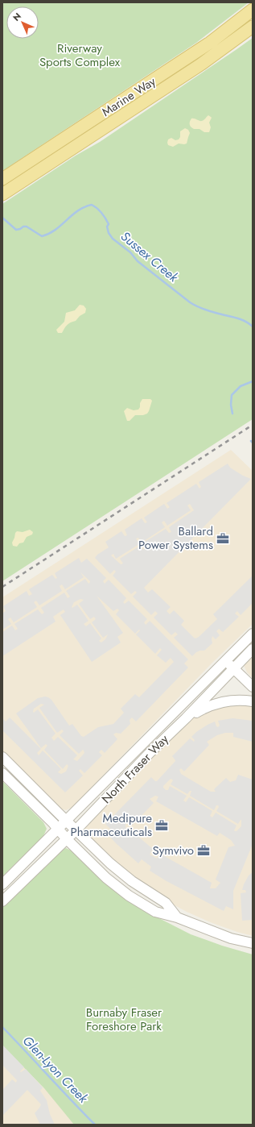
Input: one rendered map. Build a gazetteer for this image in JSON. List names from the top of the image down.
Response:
{
  "streets": {
    "main road": ["Marine Way"],
    "street": ["North Fraser Way"]
  },
  "water": ["Sussex Creek", "Glen-Lyon Creek"],
  "parks": ["Riverway Sports Complex", "Burnaby Fraser Foreshore Park"],
  "places": {
    "office": ["Ballard Power Systems", "Medipure Pharmaceuticals", "Symvivo"]
  },
  "north": "top left"
}
